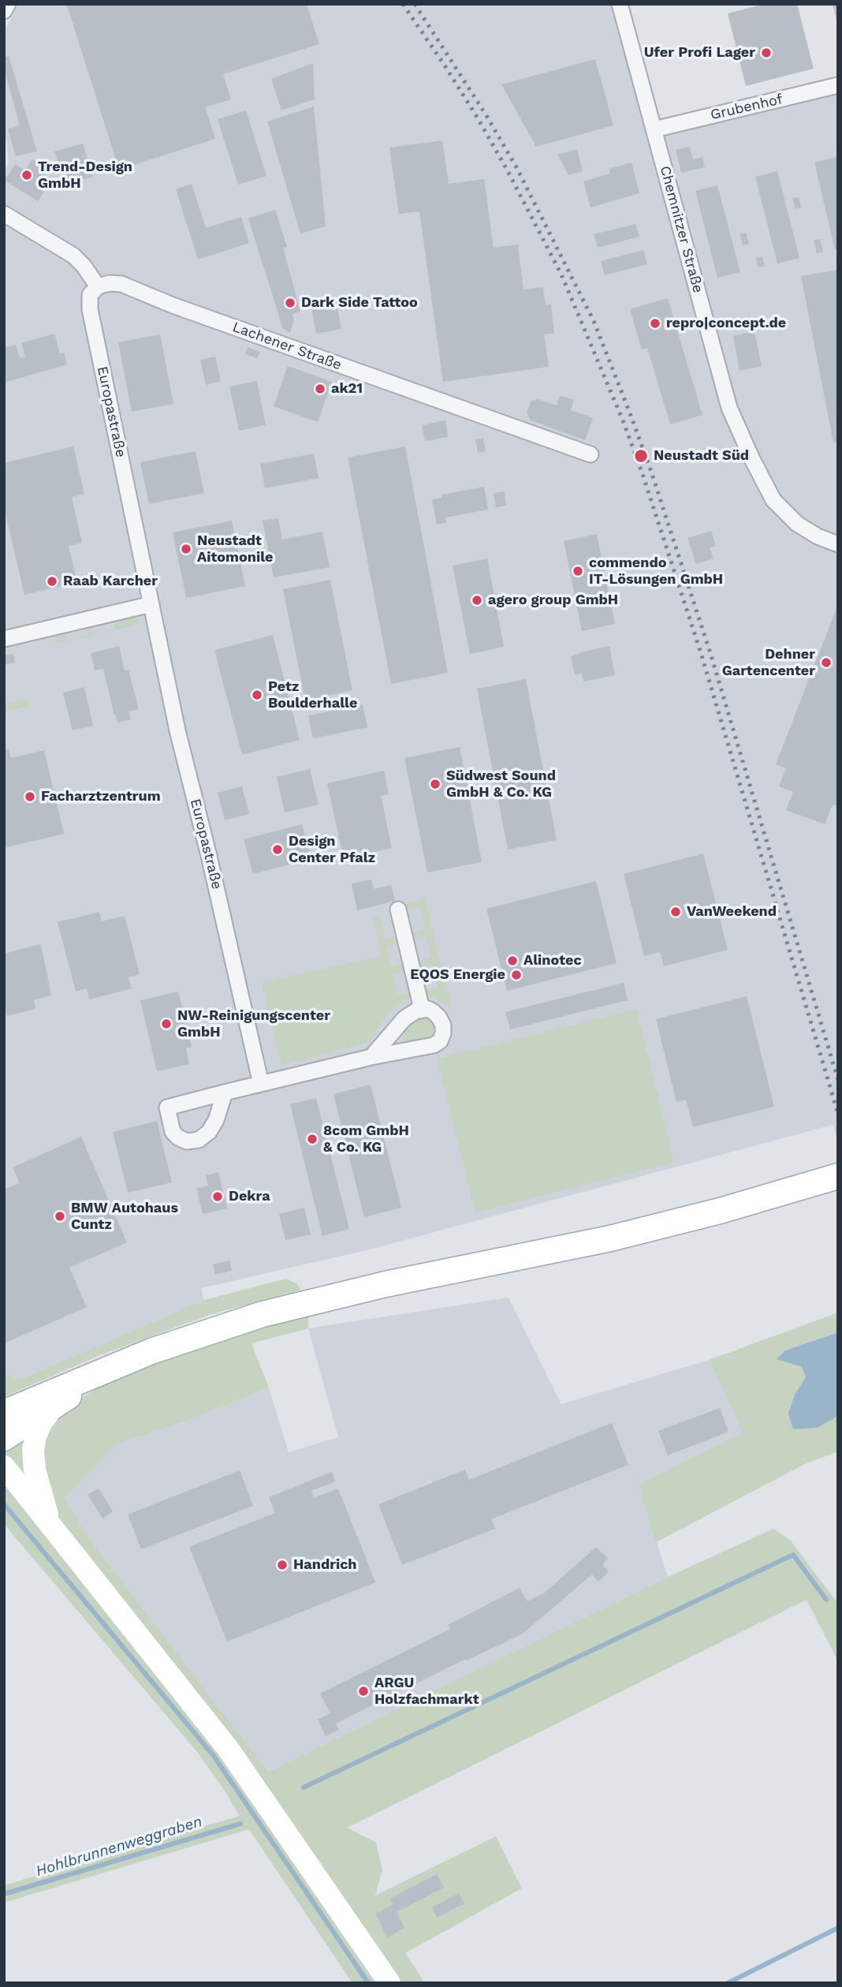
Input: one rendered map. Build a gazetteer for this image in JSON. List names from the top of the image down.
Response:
{
  "streets": {
    "street": [
      "Grubenhof",
      "Chemnitzer Straße",
      "Lachener Straße",
      "Europastraße"
    ]
  },
  "crossings": [
    ["Grubenhof", "Chemnitzer Straße"],
    ["Lachener Straße", "Europastraße"]
  ],
  "water": ["Hohlbrunnenweggraben"],
  "places": [
    "Ufer Profi Lager",
    "Trend-Design GmbH",
    "Dark Side Tattoo",
    "repro|concept.de",
    "ak21",
    "Neustadt Süd",
    "Neustadt Aitomonile",
    "commendo IT-Lösungen GmbH",
    "Raab Karcher",
    "agero group GmbH",
    "Dehner Gartencenter",
    "Petz Boulderhalle",
    "Südwest Sound GmbH & Co. KG",
    "Facharztzentrum",
    "Design Center Pfalz",
    "VanWeekend",
    "Alinotec",
    "EQOS Energie",
    "NW-Reinigungscenter GmbH",
    "8com GmbH & Co. KG",
    "Dekra",
    "BMW Autohaus Cuntz",
    "Handrich",
    "ARGU Holzfachmarkt"
  ]
}
